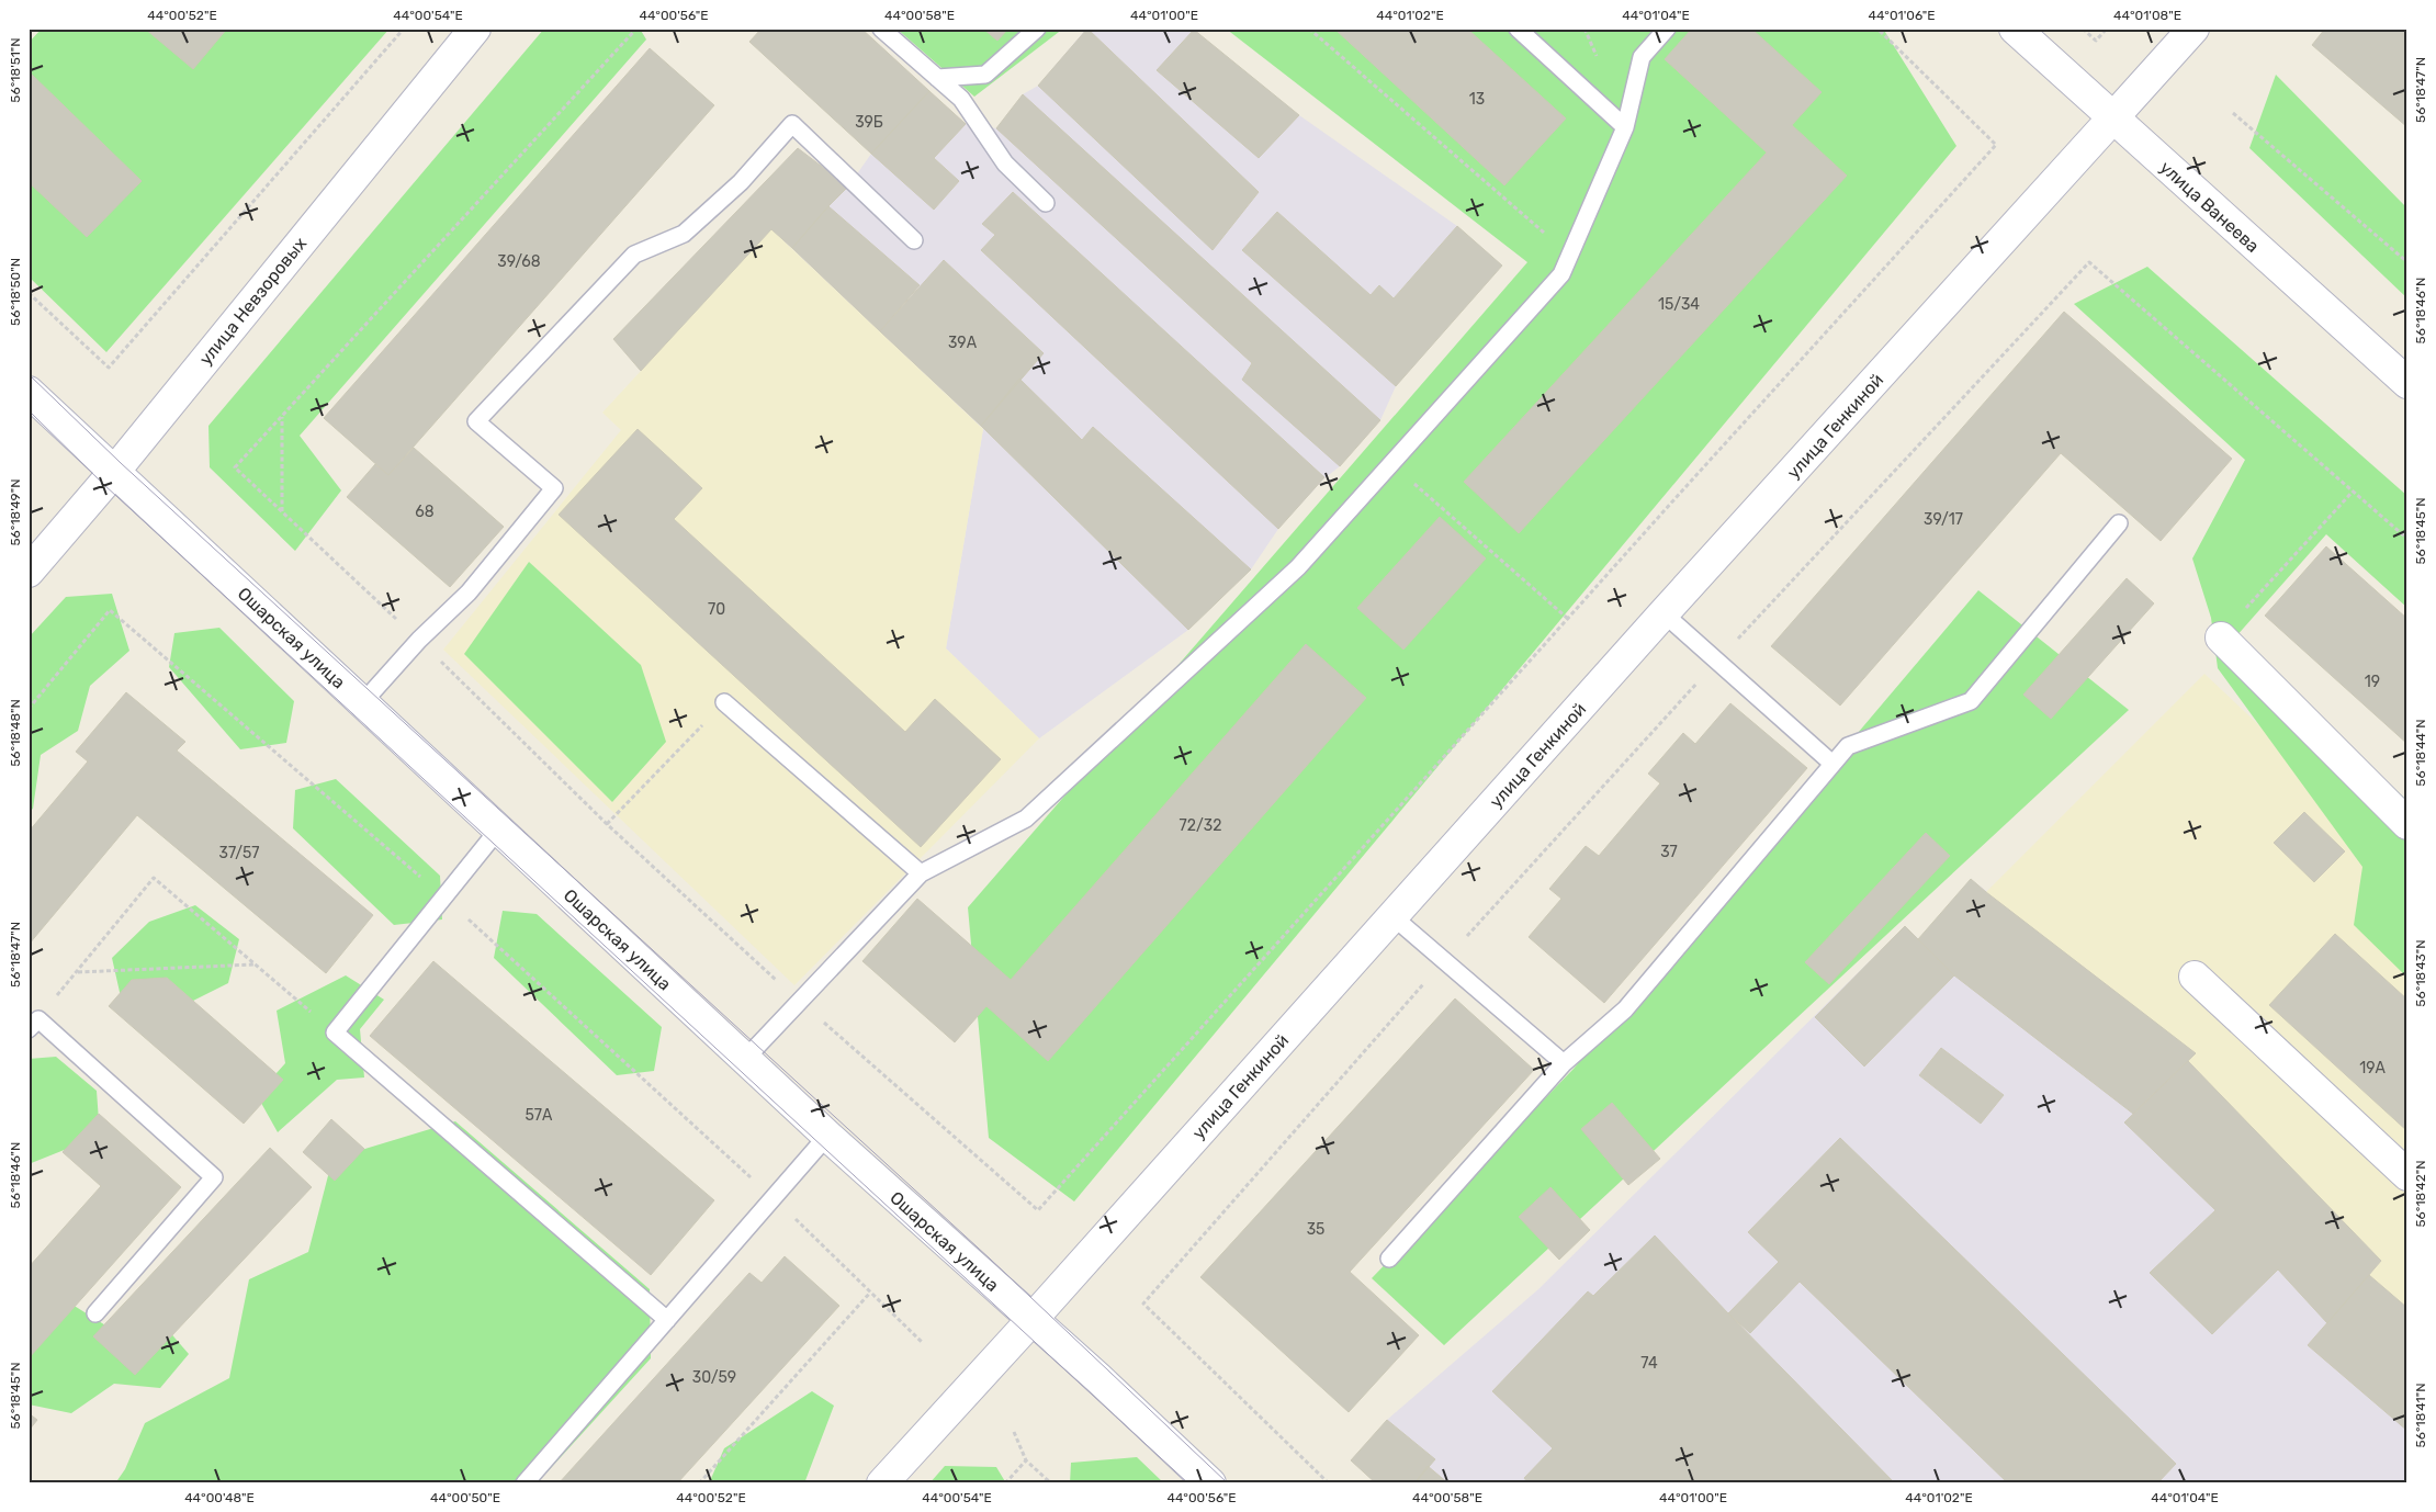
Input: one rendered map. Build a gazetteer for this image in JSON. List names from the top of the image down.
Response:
{
  "streets": {
    "street": [
      "улица Ванеева",
      "улица Невзоровых",
      "улица Генкиной",
      "Ошарская улица"
    ]
  },
  "crossings": [
    ["улица Ванеева", "улица Генкиной"],
    ["улица Невзоровых", "Ошарская улица"],
    ["улица Генкиной", "Ошарская улица"]
  ],
  "house_numbers": [
    "13",
    "39Б",
    "39/68",
    "15/34",
    "39А",
    "68",
    "39/17",
    "70",
    "19",
    "72/32",
    "37",
    "37/57",
    "19А",
    "57А",
    "35",
    "74",
    "30/59"
  ],
  "coordinates": [
    "44°00'52\"E",
    "44°00'54\"E",
    "44°00'56\"E",
    "44°00'58\"E",
    "44°01'00\"E",
    "44°01'02\"E",
    "44°01'04\"E",
    "44°01'06\"E",
    "44°01'08\"E",
    "56°18'51\"N",
    "56°18'47\"N",
    "56°18'50\"N",
    "56°18'46\"N",
    "56°18'49\"N",
    "56°18'45\"N",
    "56°18'48\"N",
    "56°18'44\"N",
    "56°18'43\"N",
    "56°18'42\"N",
    "56°18'41\"N",
    "44°00'48\"E",
    "44°00'50\"E"
  ]
}
